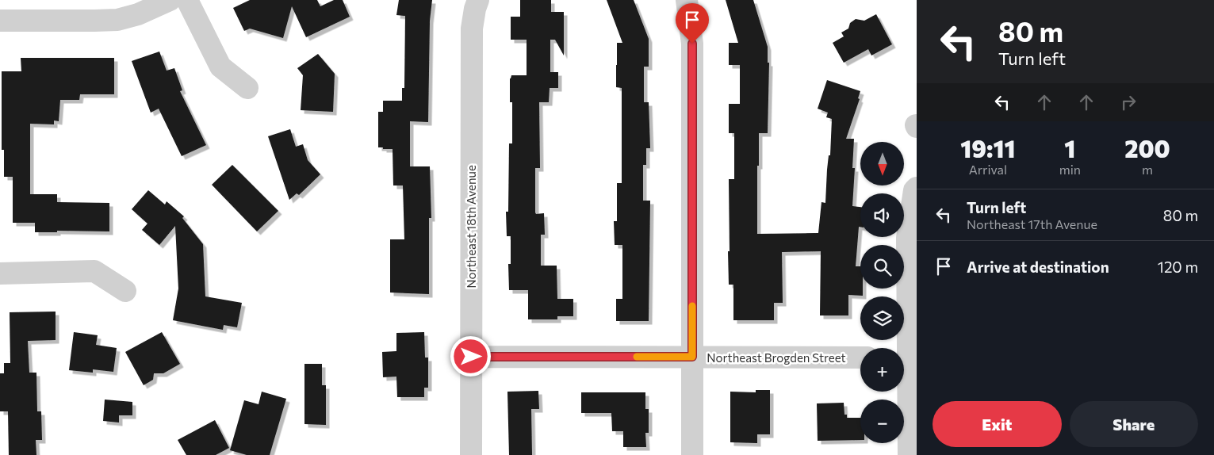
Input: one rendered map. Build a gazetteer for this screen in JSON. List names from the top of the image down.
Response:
{
  "streets": {
    "street": ["Northeast 18th Avenue", "Northeast Brogden Street"]
  },
  "crossings": [
    ["Northeast 18th Avenue", "Northeast Brogden Street"]
  ],
  "north": "bottom",
  "page": {
    "turn": ["80 m", "Turn left"],
    "eta": [
      "19:11",
      "Arrival",
      "1",
      "min",
      "200",
      "m"
    ],
    "map_buttons": ["+", "−"],
    "list": [
      {
        "name": "Turn left",
        "note": "Northeast 17th Avenue",
        "value": "80 m"
      },
      {
        "name": "Arrive at destination",
        "value": "120 m"
      }
    ],
    "buttons": ["Exit", "Share"]
  }
}
